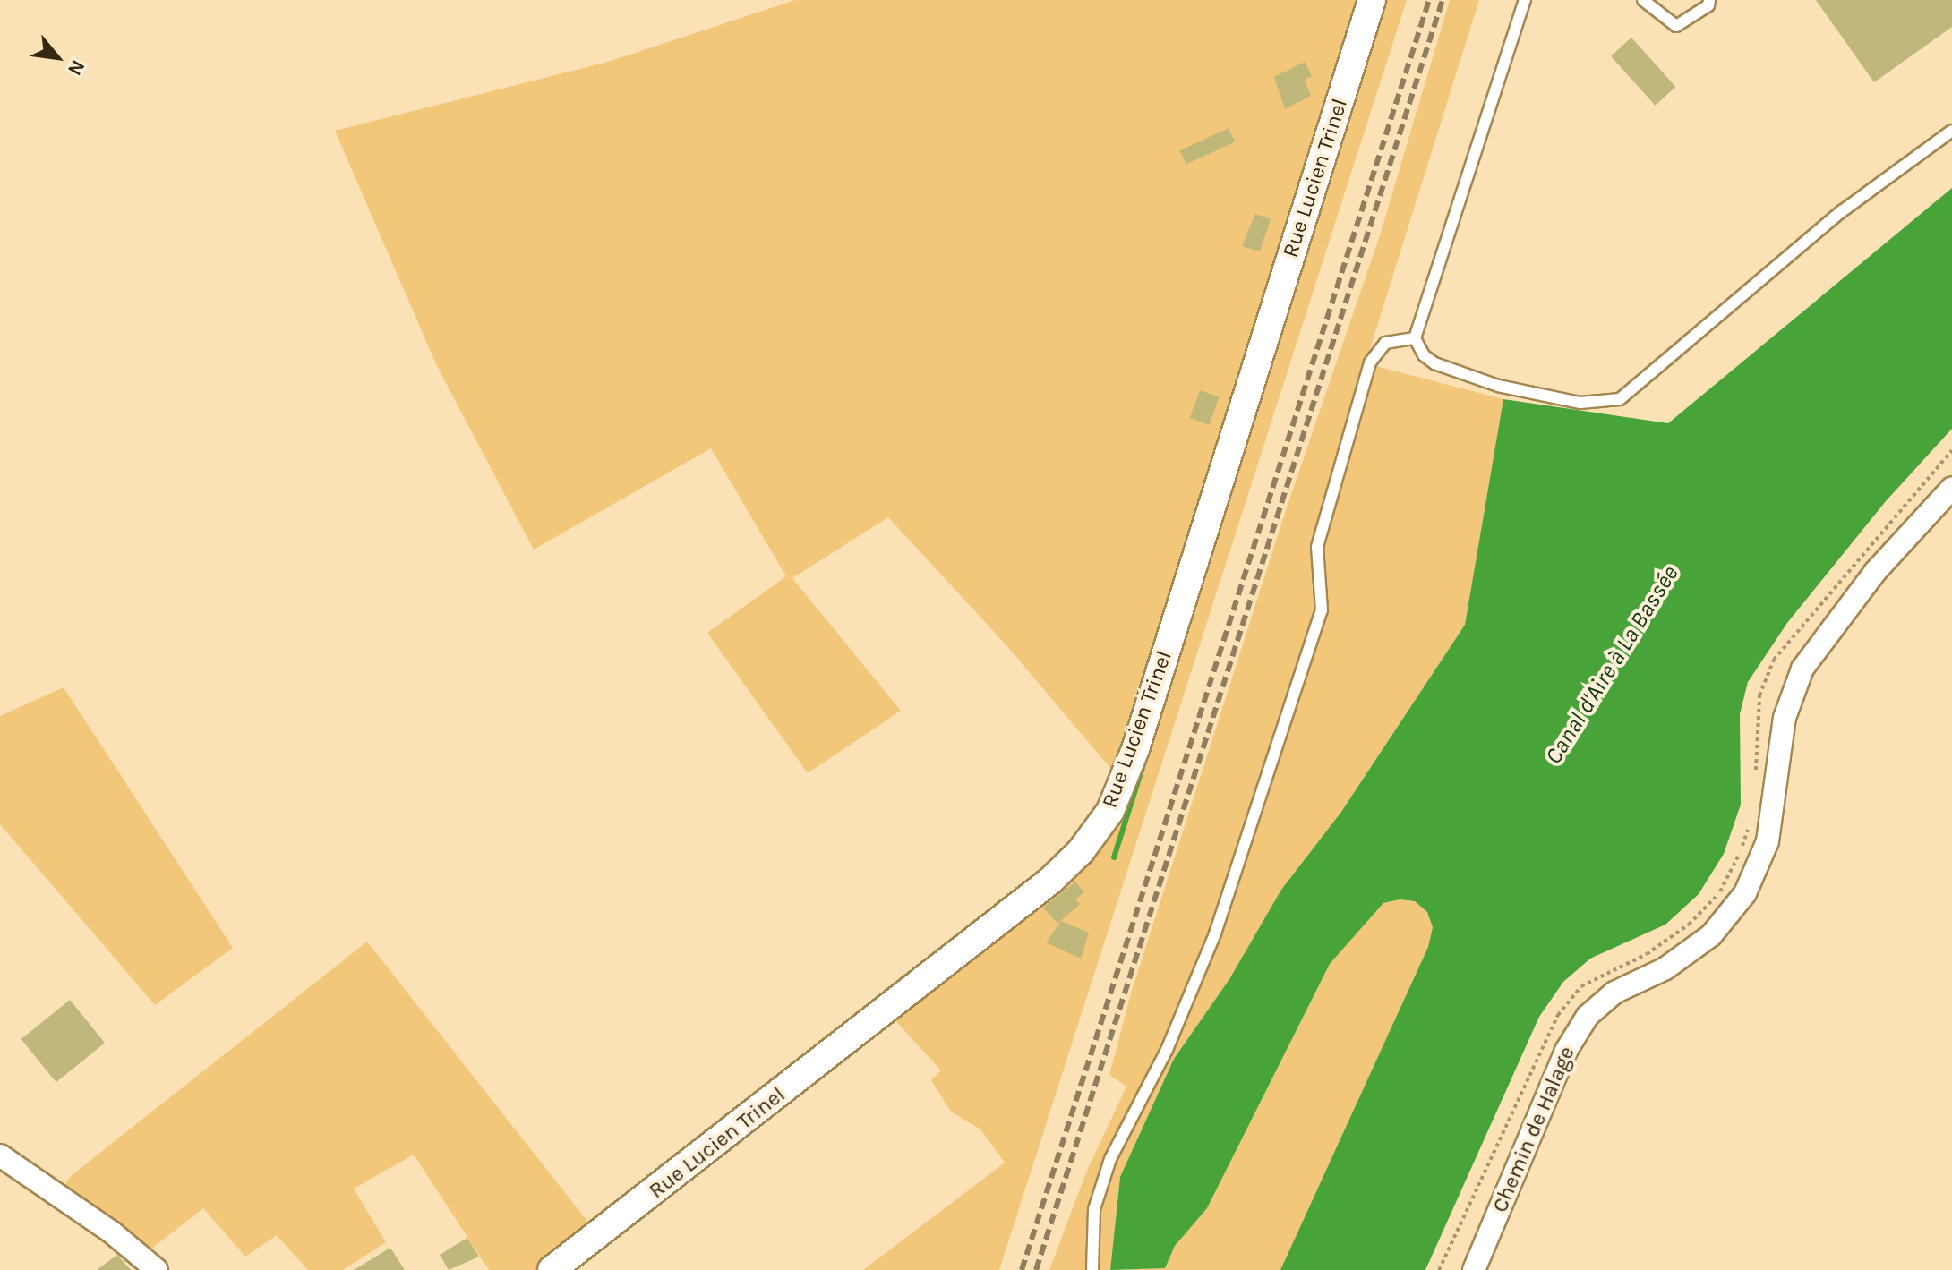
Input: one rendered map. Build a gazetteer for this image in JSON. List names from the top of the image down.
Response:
{
  "streets": {
    "street": ["Rue Lucien Trinel", "Chemin de Halage"]
  },
  "water": ["Canal d'Aire à La Bassée"],
  "north": "bottom right"
}
